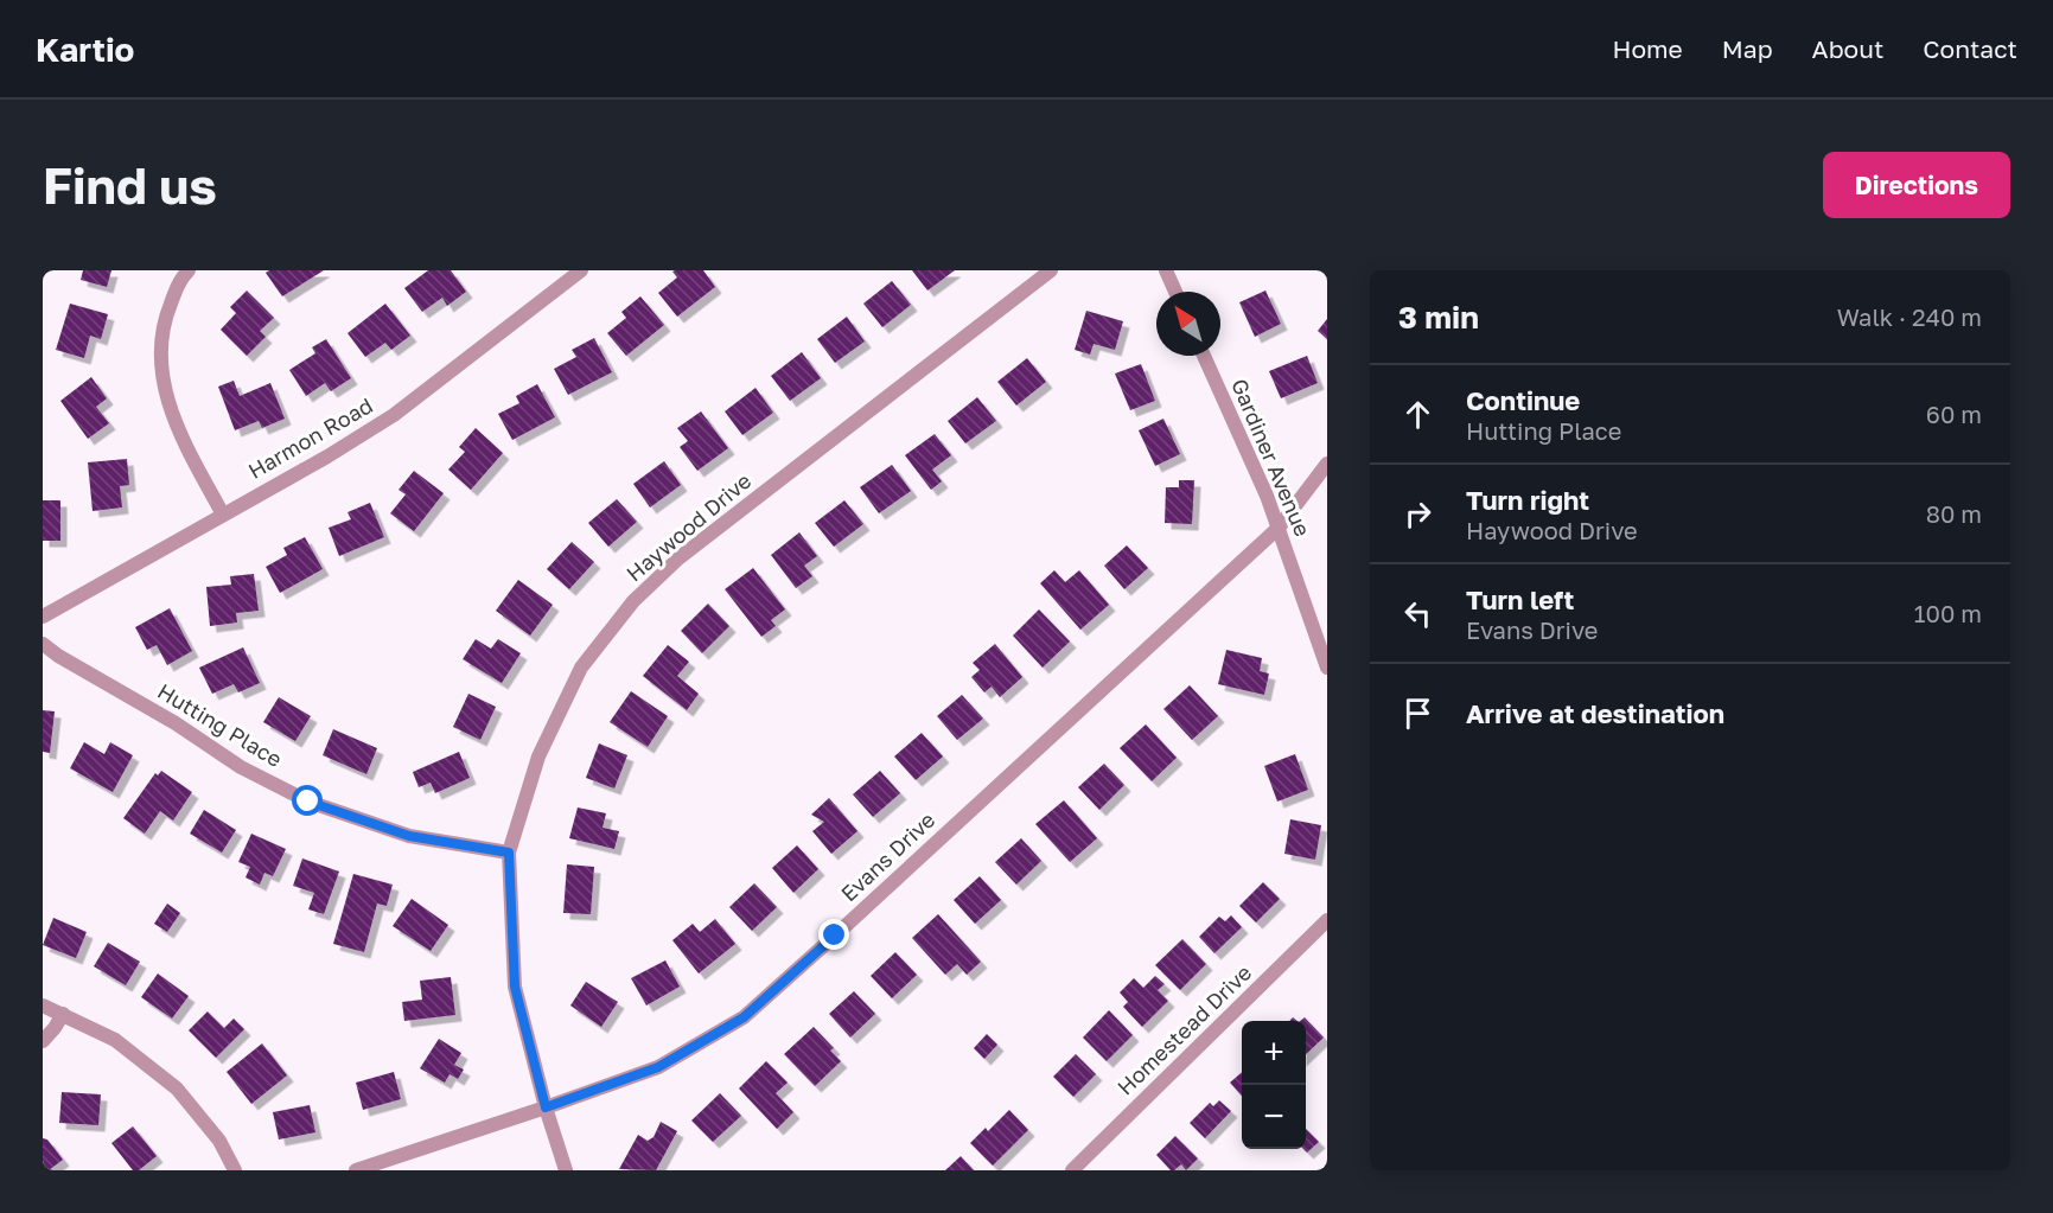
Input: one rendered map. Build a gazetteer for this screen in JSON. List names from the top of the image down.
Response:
{
  "streets": {
    "street": [
      "Harmon Road",
      "Gardiner Avenue",
      "Haywood Drive",
      "Hutting Place",
      "Evans Drive",
      "Homestead Drive"
    ]
  },
  "crossings": [
    ["Gardiner Avenue", "Evans Drive"],
    ["Haywood Drive", "Hutting Place"],
    ["Haywood Drive", "Evans Drive"]
  ],
  "north": "top left",
  "page": {
    "header": "Kartio",
    "nav": [
      "Home",
      "Map",
      "About",
      "Contact"
    ],
    "buttons": "Directions",
    "title": "Find us",
    "heading": ["3 min", "Walk · 240 m"],
    "list": [
      ["Continue", "Hutting Place", "60 m"],
      ["Turn right", "Haywood Drive", "80 m"],
      ["Turn left", "Evans Drive", "100 m"],
      "Arrive at destination"
    ],
    "map_buttons": ["+", "−"]
  }
}
